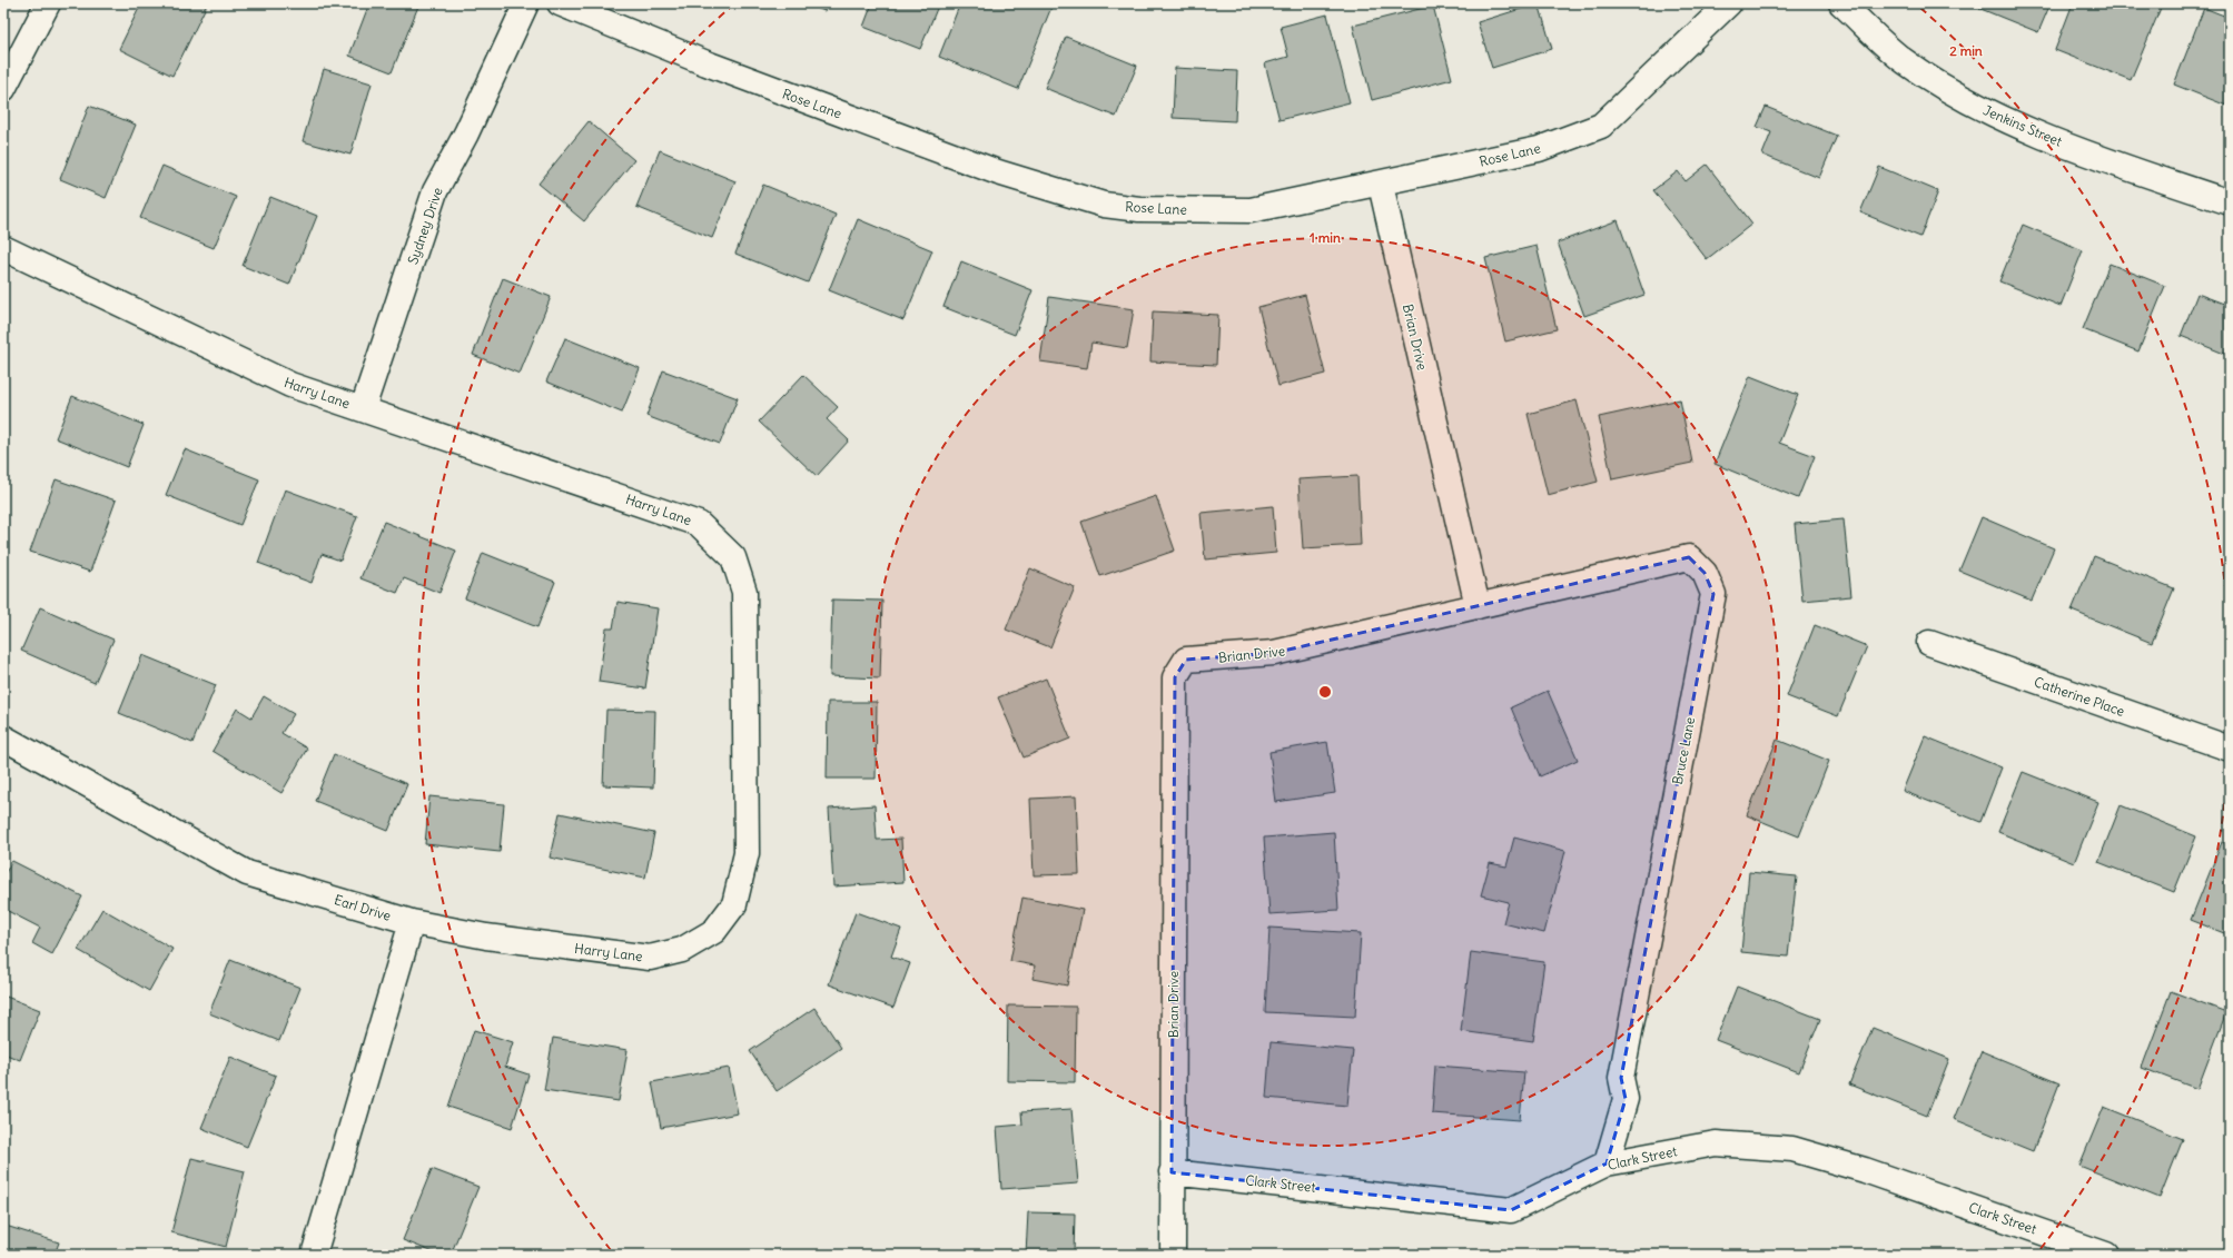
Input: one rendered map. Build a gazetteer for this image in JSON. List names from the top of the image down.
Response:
{
  "streets": {
    "street": [
      "Rose Lane",
      "Jenkins Street",
      "Sydney Drive",
      "Brian Drive",
      "Harry Lane",
      "Catherine Place",
      "Bruce Lane",
      "Earl Drive",
      "Clark Street"
    ]
  },
  "crossings": [
    ["Rose Lane", "Brian Drive"],
    ["Sydney Drive", "Harry Lane"],
    ["Brian Drive", "Bruce Lane"],
    ["Brian Drive", "Clark Street"],
    ["Harry Lane", "Earl Drive"],
    ["Bruce Lane", "Clark Street"]
  ],
  "rings": ["2 min", "1 min"]
}
